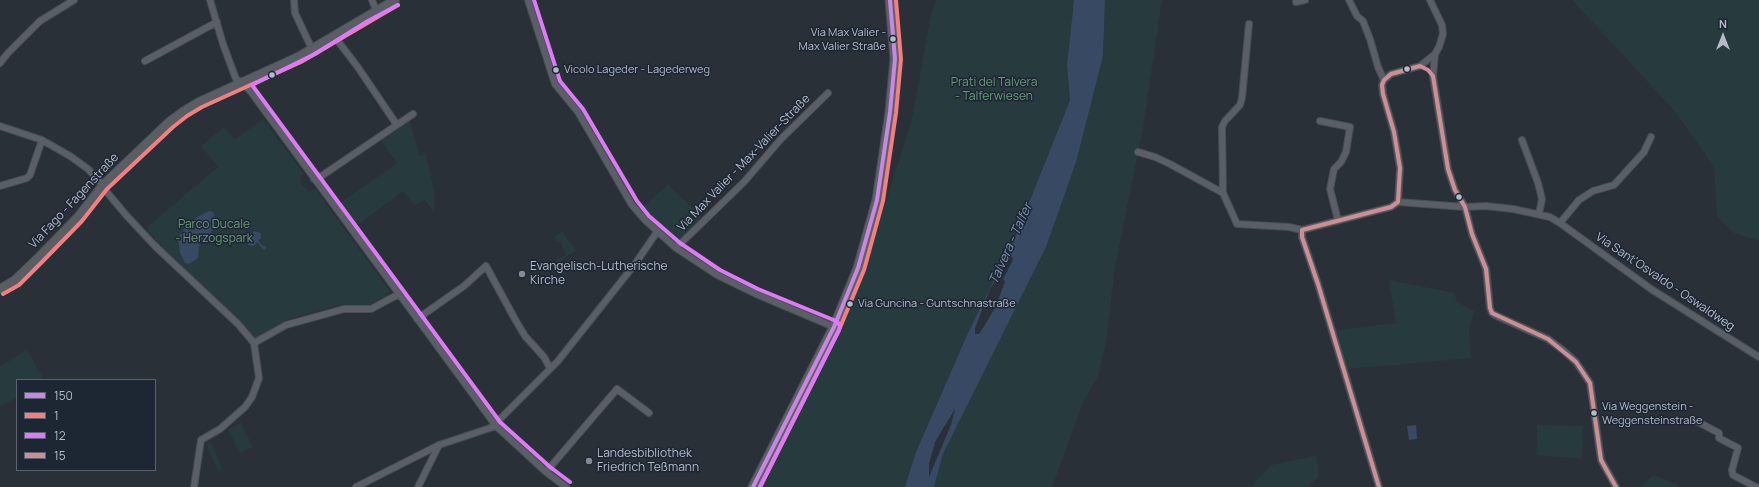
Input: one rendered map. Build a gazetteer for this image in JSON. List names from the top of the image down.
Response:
{
  "streets": {
    "street": ["Via Max Valier - Max-Valier-Straße", "Via Fago - Fagenstraße", "Via Sant'Osvaldo - Oswaldweg"]
  },
  "water": ["Talvera - Talfer"],
  "parks": ["Prati del Talvera - Talferwiesen", "Parco Ducale - Herzogspark"],
  "places": [
    "Via Max Valier - Max Valier Straße",
    "Vicolo Lageder - Lagederweg",
    "Evangelisch-Lutherische Kirche",
    "Via Guncina - Guntschnastraße",
    "Via Weggenstein - Weggensteinstraße",
    "Landesbibliothek Friedrich Teßmann"
  ],
  "lines": [
    "transit line 150",
    "transit line 1",
    "transit line 12",
    "transit line 15"
  ],
  "legend": [
    "150",
    "1",
    "12",
    "15"
  ],
  "north": "top"
}
